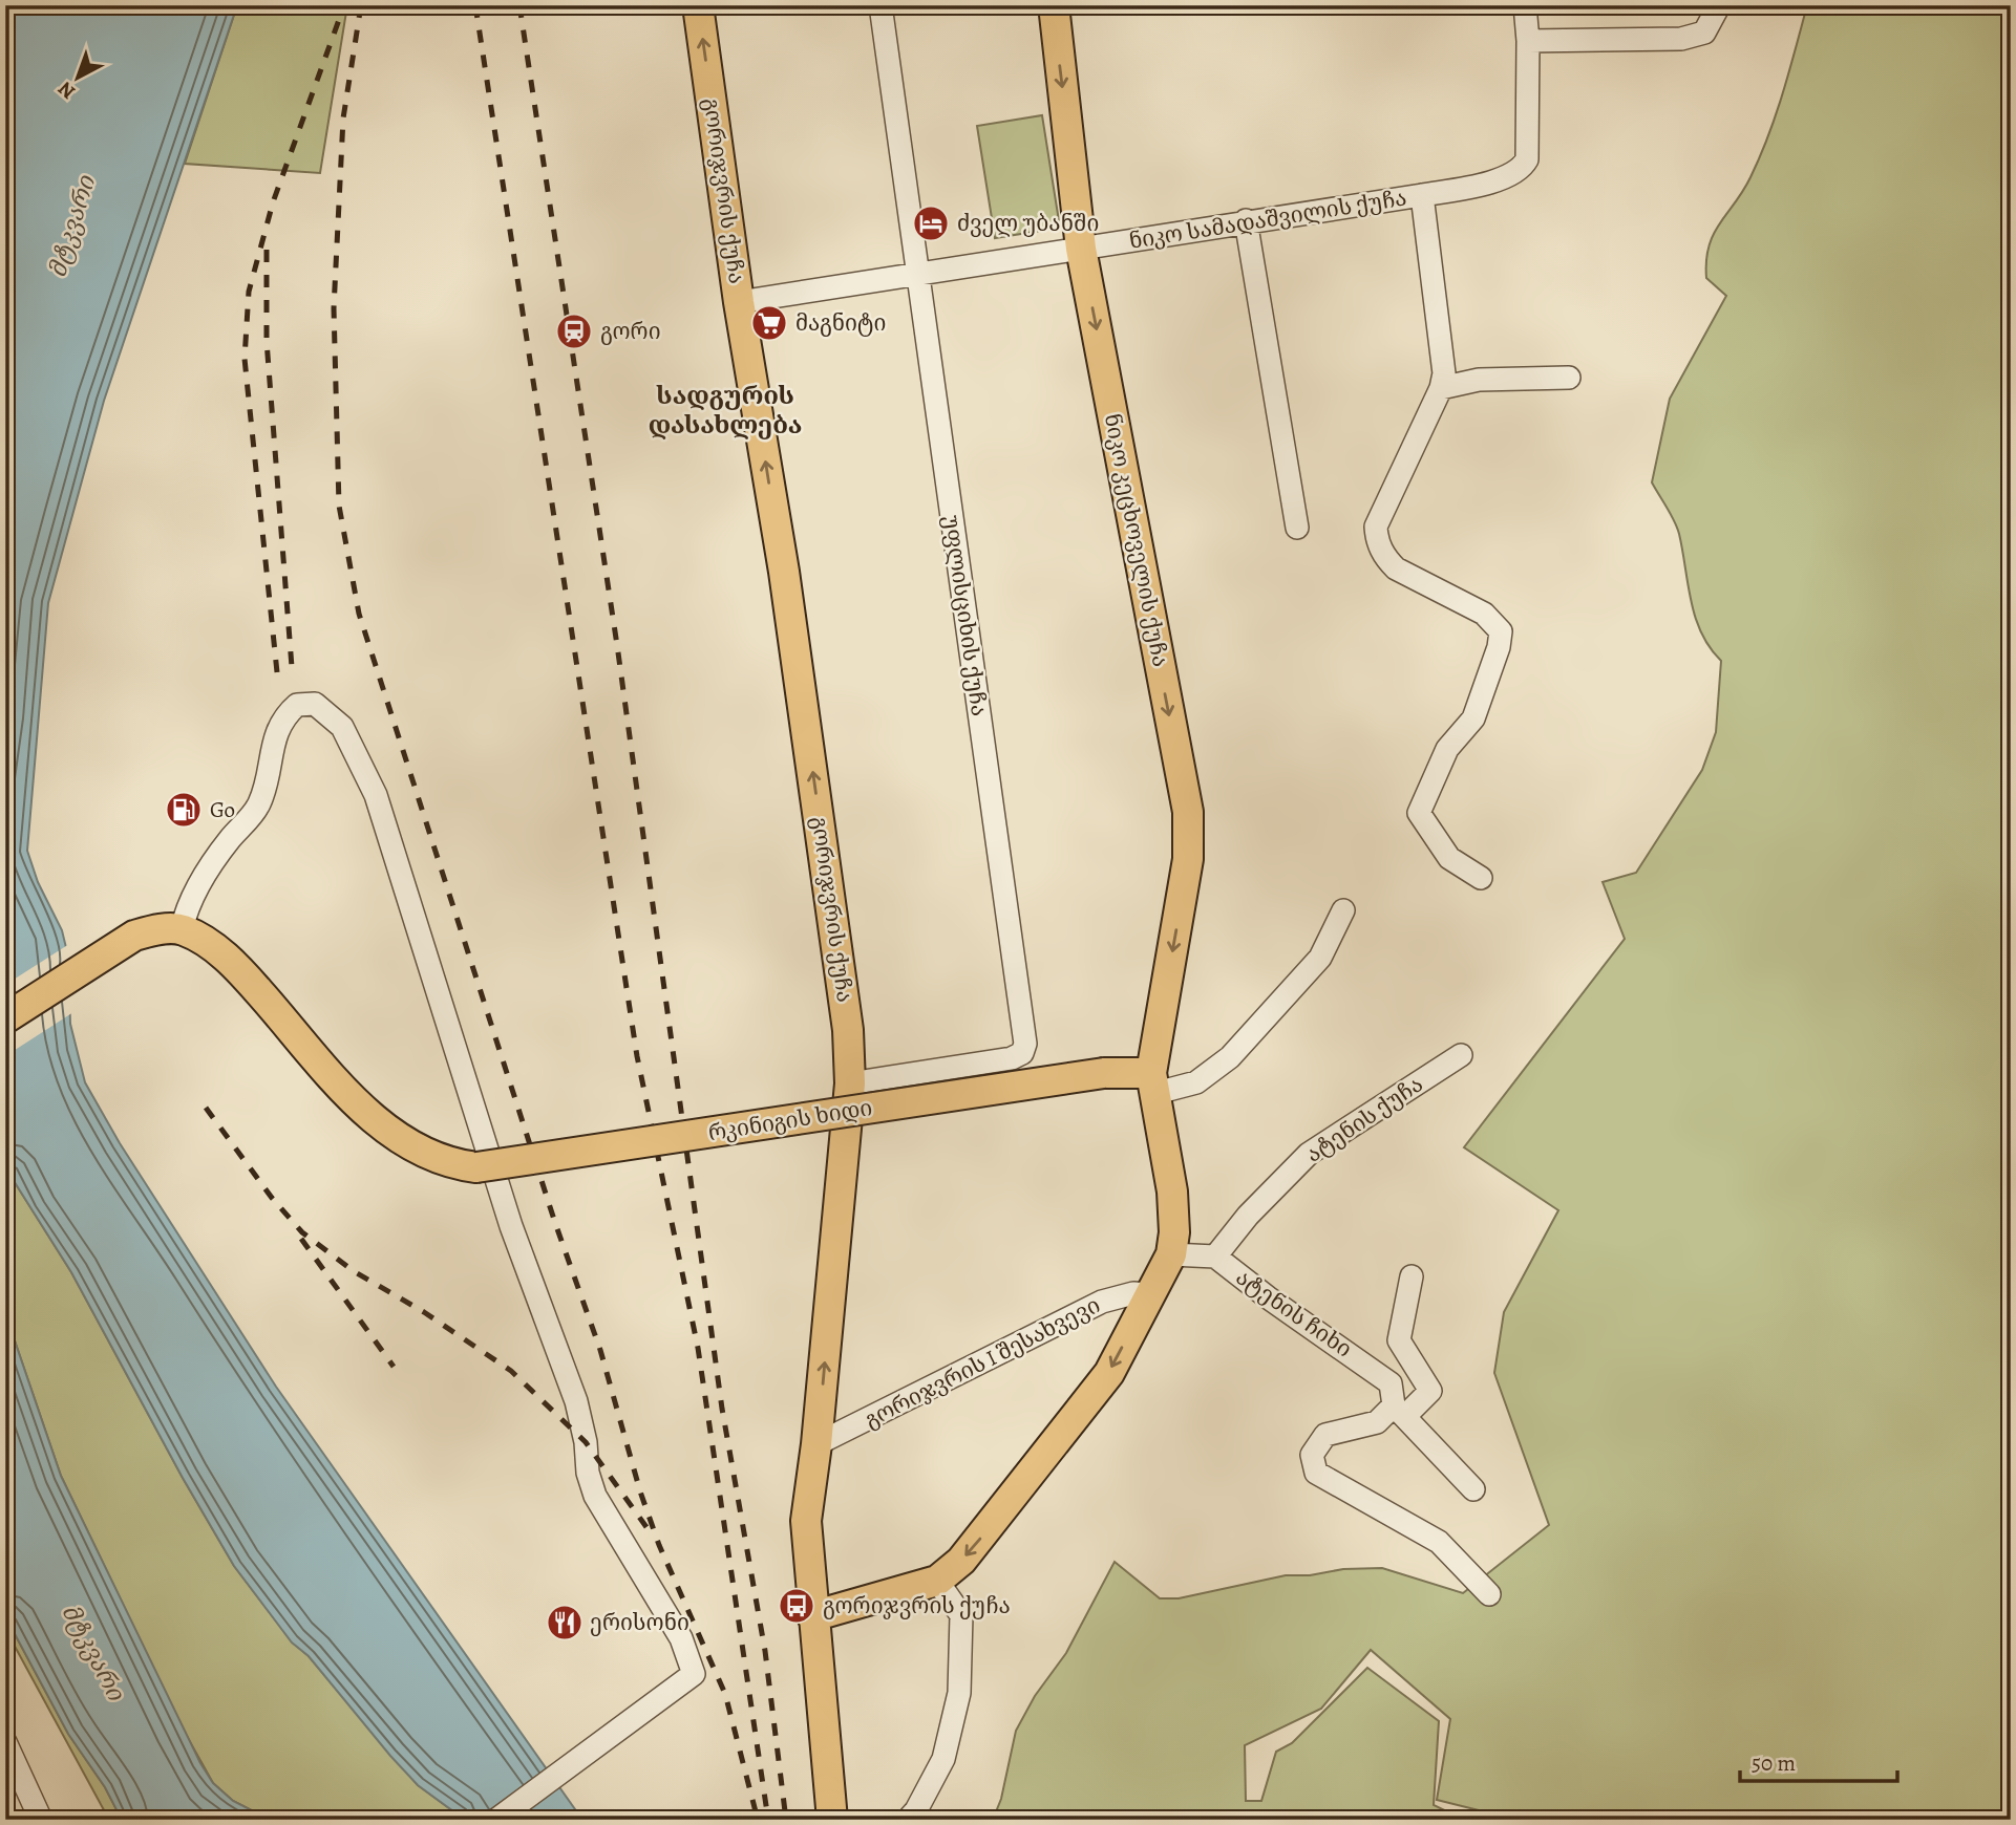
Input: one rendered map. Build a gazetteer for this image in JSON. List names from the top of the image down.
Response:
{
  "streets": {
    "main road": ["გორიჯვრის ქუჩა", "ნიკო კეცხოველის ქუჩა", "რკინიგის ხიდი"],
    "street": [
      "ნიკო სამადაშვილის ქუჩა",
      "უფლისციხის ქუჩა",
      "ატენის ქუჩა",
      "ატენის ჩიხი",
      "გორიჯვრის I შესახვევი"
    ]
  },
  "crossings": [
    ["გორიჯვრის ქუჩა", "ნიკო სამადაშვილის ქუჩა"],
    ["გორიჯვრის ქუჩა", "ნიკო კეცხოველის ქუჩა"],
    ["გორიჯვრის ქუჩა", "უფლისციხის ქუჩა"],
    ["გორიჯვრის ქუჩა", "გორიჯვრის I შესახვევი"],
    ["ნიკო სამადაშვილის ქუჩა", "ნიკო კეცხოველის ქუჩა"],
    ["ნიკო სამადაშვილის ქუჩა", "უფლისციხის ქუჩა"],
    ["ნიკო კეცხოველის ქუჩა", "რკინიგის ხიდი"],
    ["ნიკო კეცხოველის ქუჩა", "ატენის ჩიხი"],
    ["ნიკო კეცხოველის ქუჩა", "გორიჯვრის I შესახვევი"],
    ["ატენის ქუჩა", "ატენის ჩიხი"]
  ],
  "one_way": ["გორიჯვრის ქუჩა", "ნიკო კეცხოველის ქუჩა"],
  "districts": ["სადგურის დასახლება"],
  "water": ["მტკვარი"],
  "places": {
    "hotel": ["ძველ უბანში"],
    "supermarket": ["მაგნიტი"],
    "station": ["გორი"],
    "fuel station": ["Go"],
    "bus stop": ["გორიჯვრის ქუჩა"],
    "restaurant": ["ერისონი"]
  },
  "scale_bar": "50 m",
  "north": "bottom left"
}
